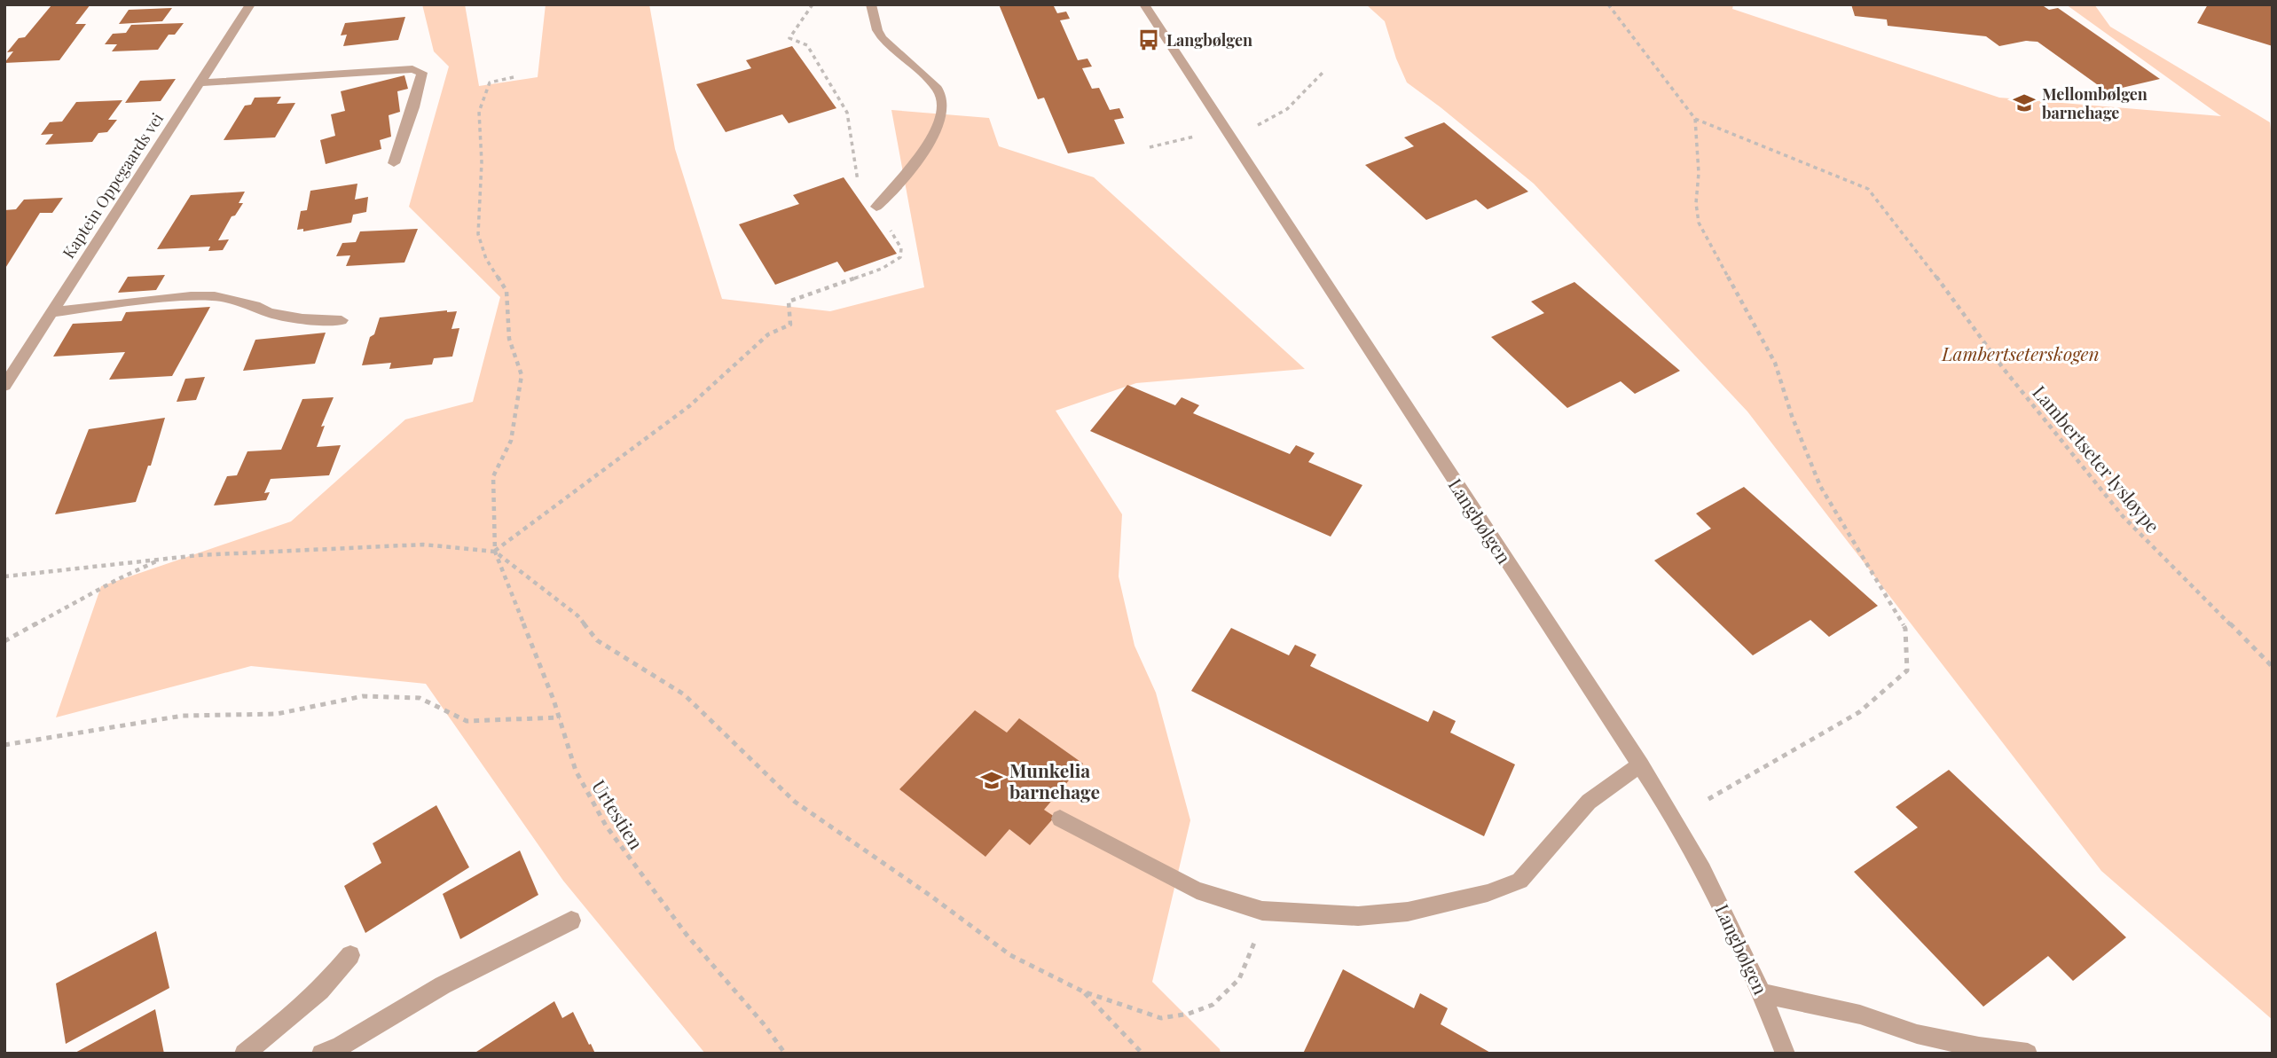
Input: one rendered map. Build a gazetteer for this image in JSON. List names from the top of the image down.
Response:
{
  "streets": {
    "street": ["Kaptein Oppegaards vei", "Langbølgen"],
    "path": ["Lambertseter lysløype", "Urtestien"]
  },
  "parks": ["Lambertseterskogen"],
  "places": {
    "bus stop": ["Langbølgen"],
    "school or university": ["Mellombølgen barnehage", "Munkelia barnehage"]
  }
}
